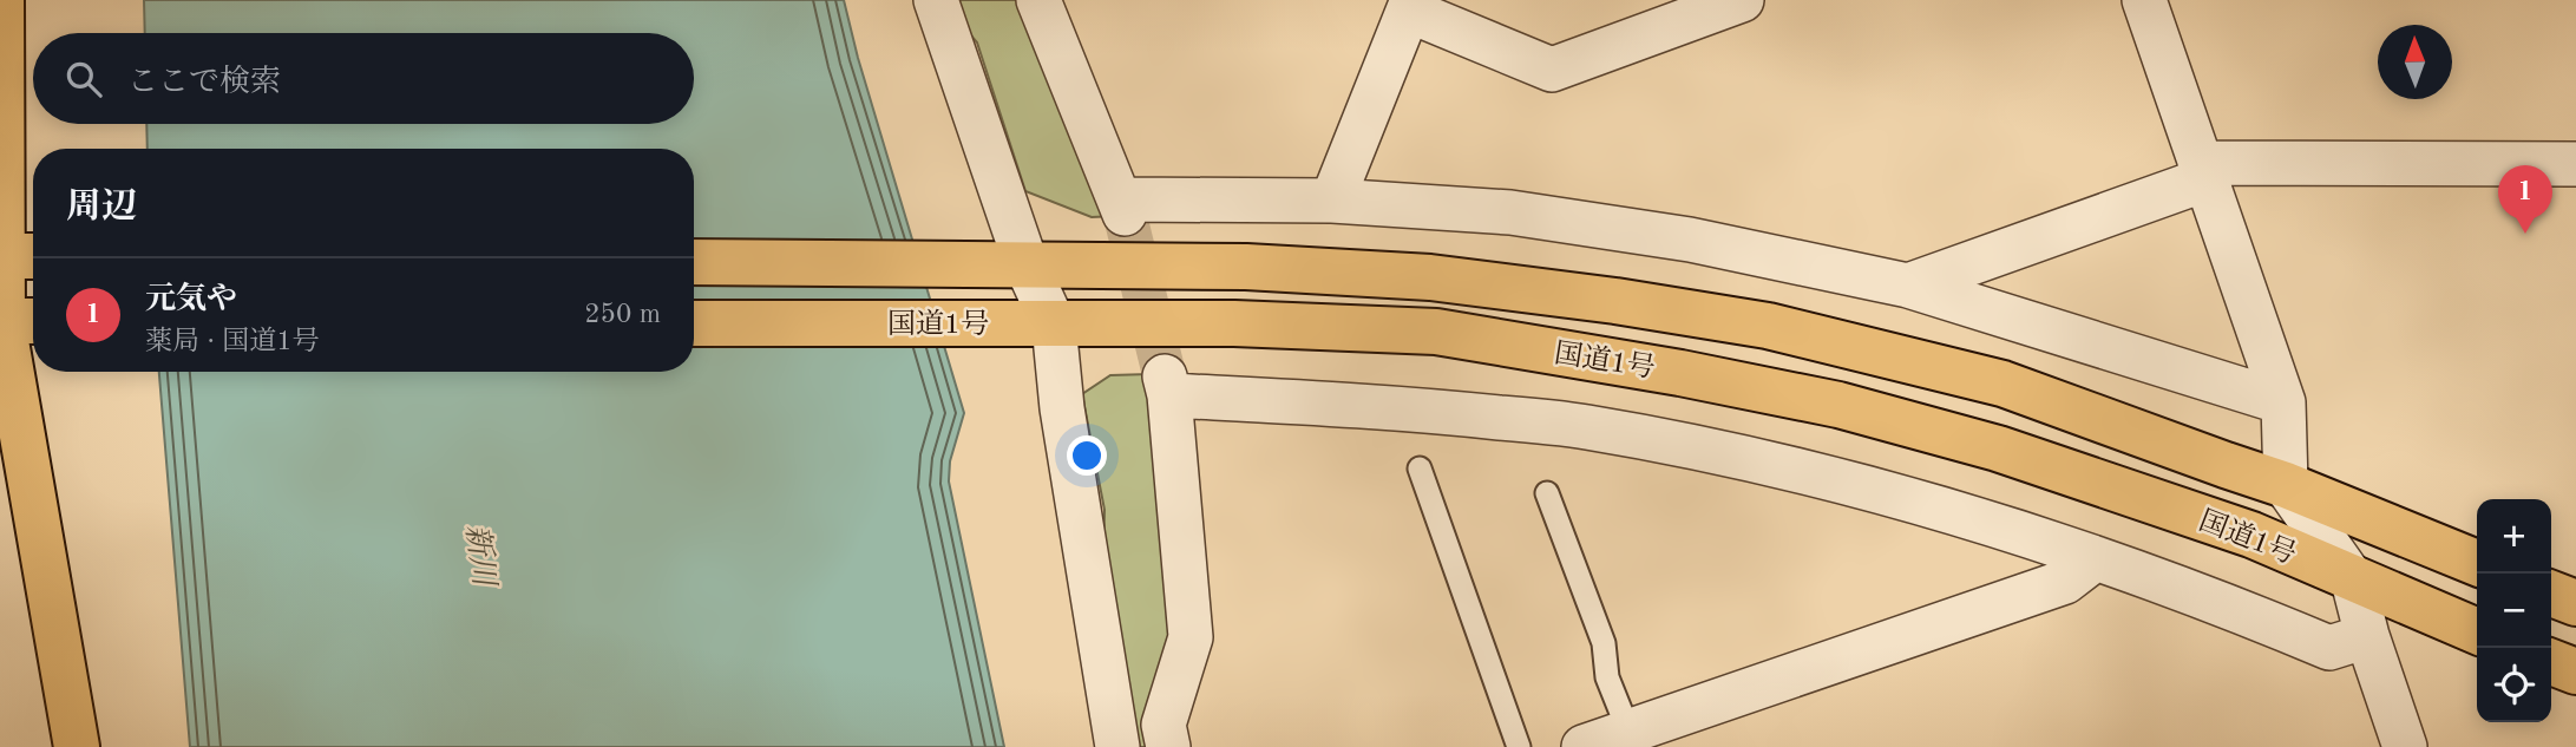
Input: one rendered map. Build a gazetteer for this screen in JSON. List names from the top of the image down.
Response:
{
  "streets": {
    "main road": ["国道1号"]
  },
  "water": ["新川"],
  "north": "top",
  "page": {
    "search": "ここで検索",
    "heading": "周辺",
    "pins": "1",
    "list": [
      {
        "mark": "1",
        "name": "元気や",
        "note": "薬局 · 国道1号",
        "value": "250 m"
      }
    ],
    "map_buttons": ["+", "−"]
  }
}
